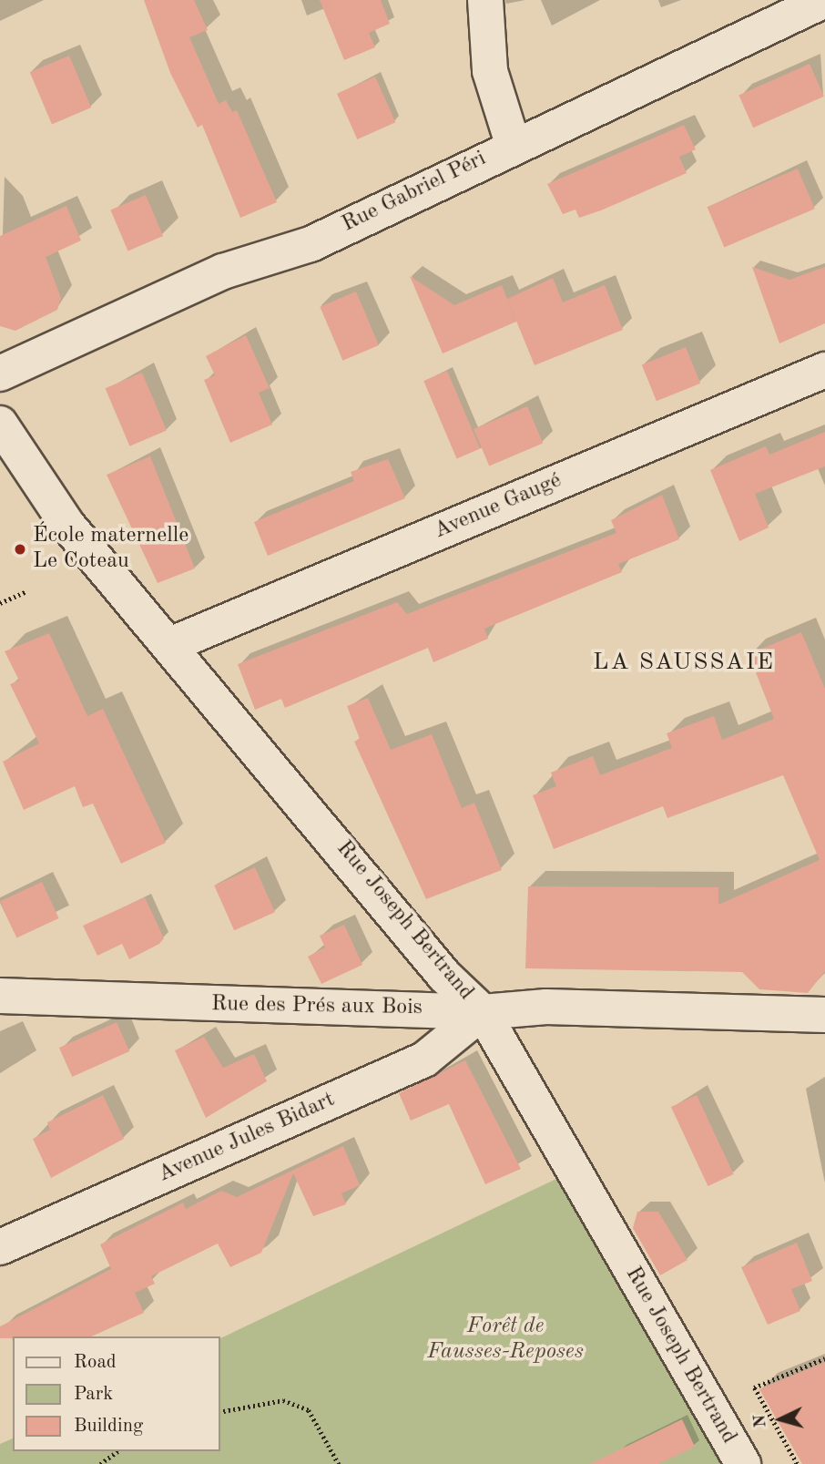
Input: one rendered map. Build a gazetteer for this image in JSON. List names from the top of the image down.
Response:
{
  "streets": {
    "street": [
      "Rue Gabriel Péri",
      "Avenue Gaugé",
      "Rue Joseph Bertrand",
      "Rue des Prés aux Bois",
      "Avenue Jules Bidart"
    ]
  },
  "crossings": [
    ["Avenue Gaugé", "Rue Joseph Bertrand"],
    ["Rue Joseph Bertrand", "Rue des Prés aux Bois"],
    ["Rue Joseph Bertrand", "Avenue Jules Bidart"],
    ["Rue des Prés aux Bois", "Avenue Jules Bidart"]
  ],
  "districts": ["LA SAUSSAIE"],
  "parks": ["Forêt de Fausses-Reposes"],
  "places": ["École maternelle Le Coteau"],
  "legend": ["Road", "Park", "Building"],
  "north": "left"
}
